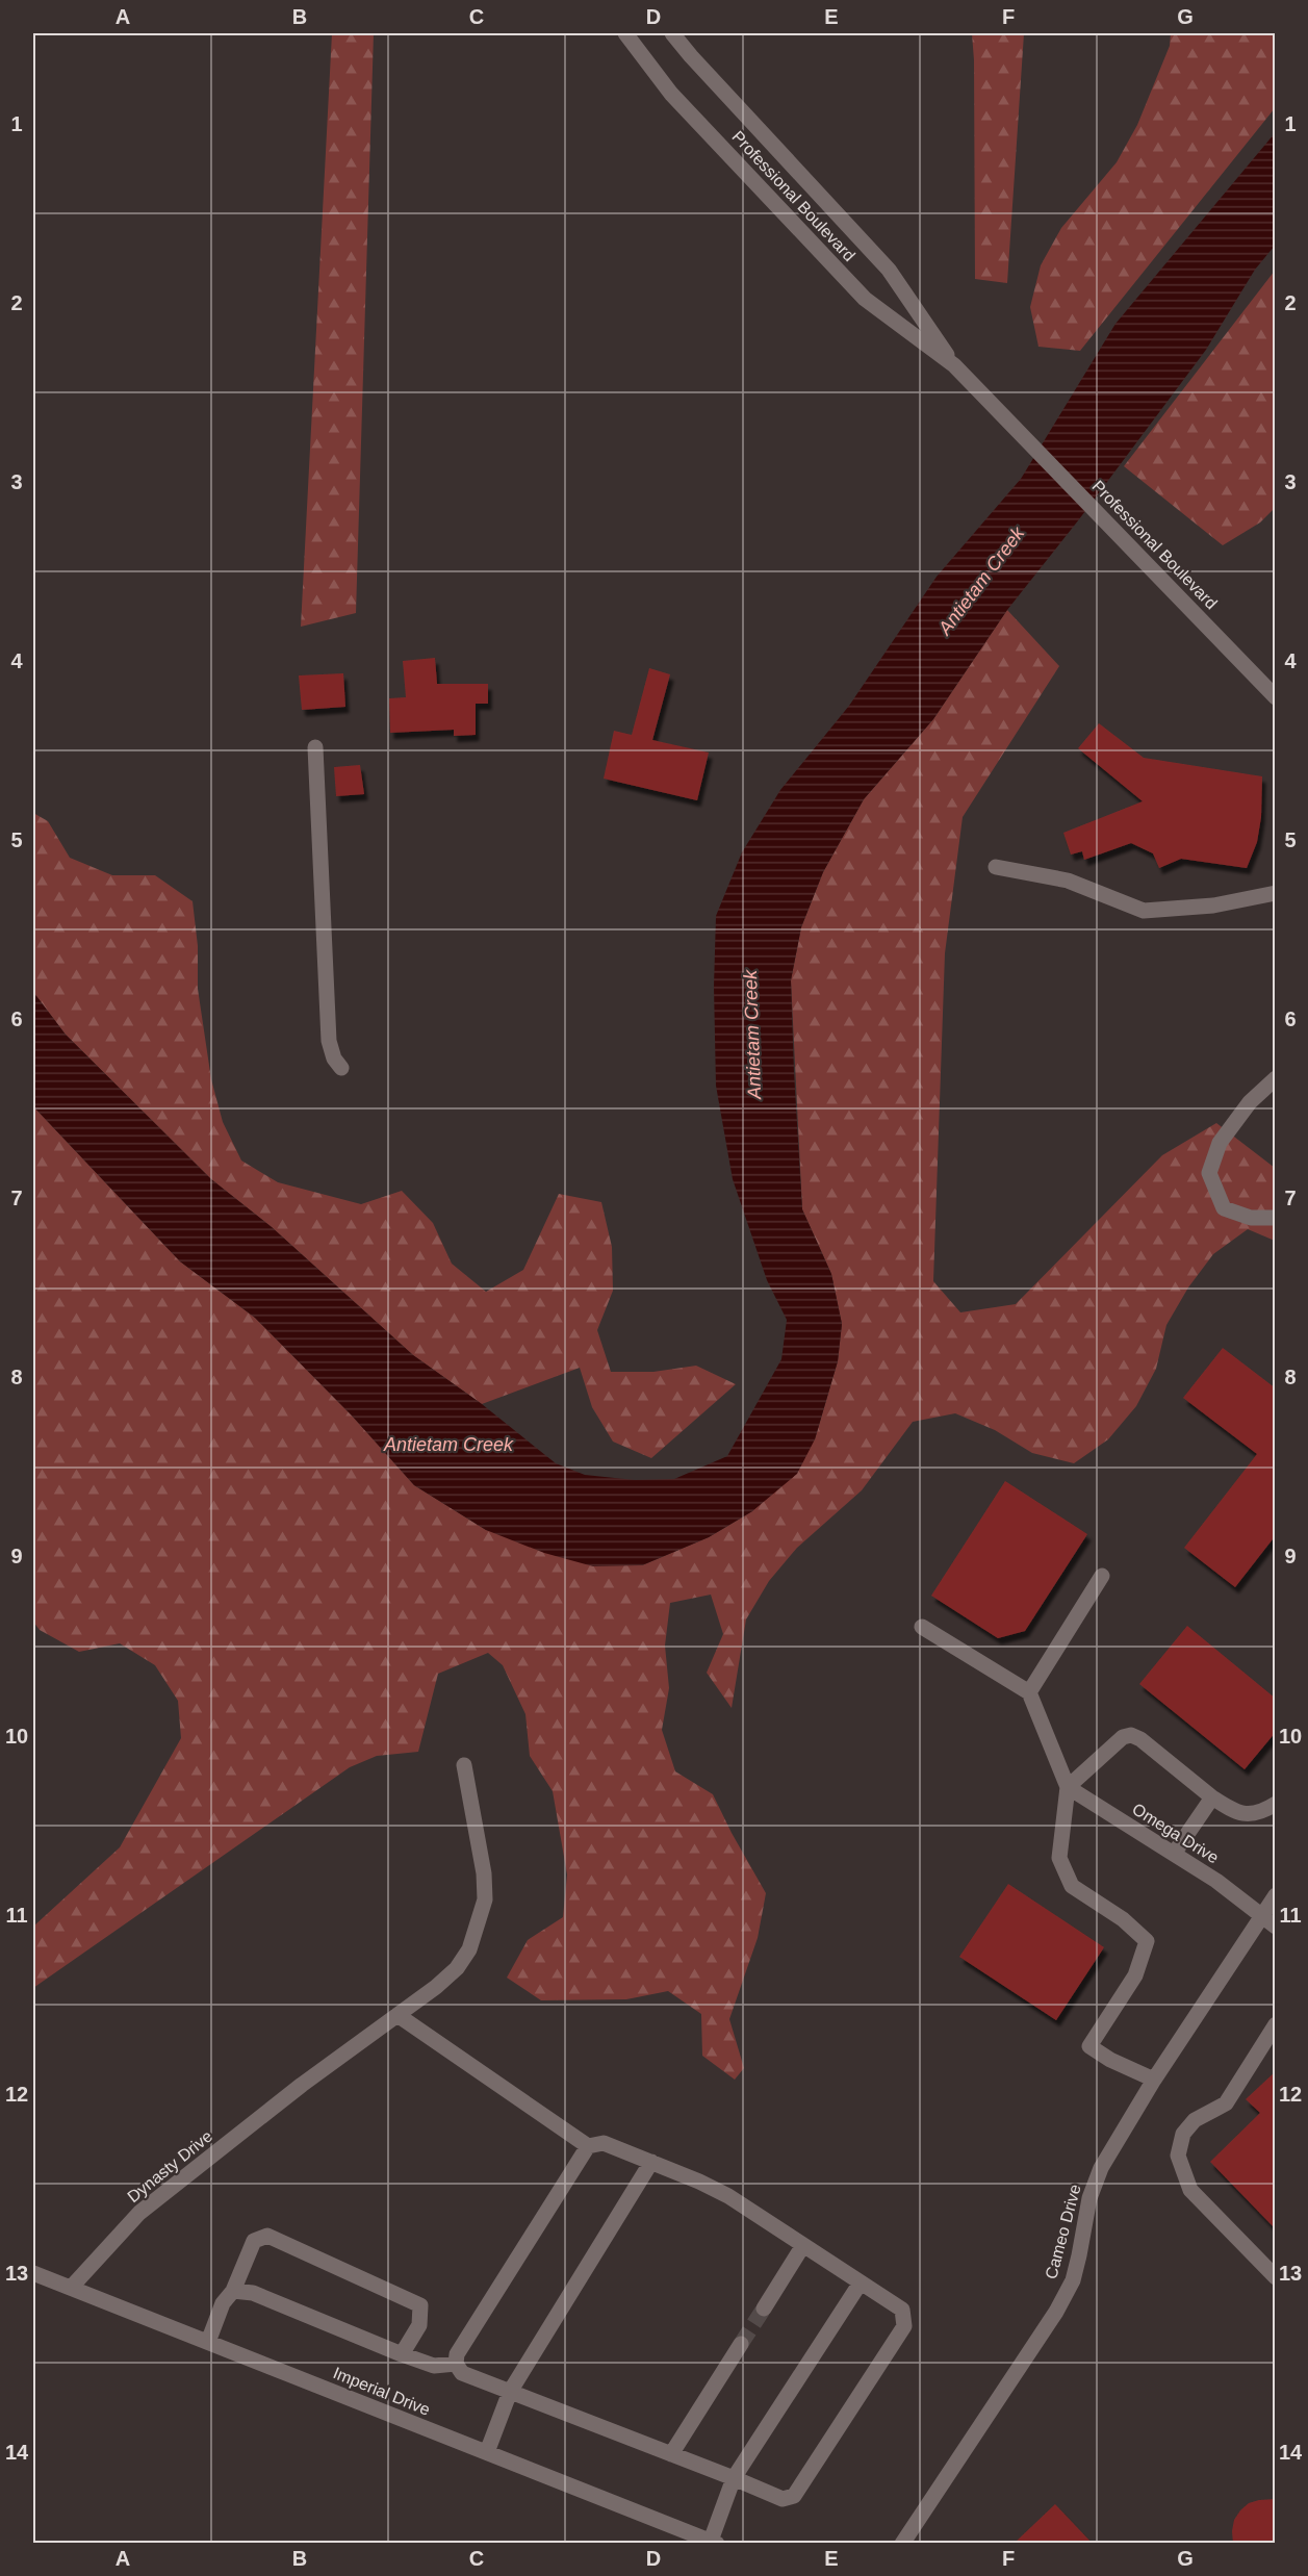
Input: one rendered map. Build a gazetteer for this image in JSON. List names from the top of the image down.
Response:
{
  "streets": {
    "street": [
      "Professional Boulevard",
      "Omega Drive",
      "Dynasty Drive",
      "Cameo Drive",
      "Imperial Drive"
    ]
  },
  "crossings": [
    ["Omega Drive", "Cameo Drive"],
    ["Dynasty Drive", "Imperial Drive"]
  ],
  "water": ["Antietam Creek"],
  "grid": {
    "columns": [
      "A",
      "B",
      "C",
      "D",
      "E",
      "F",
      "G"
    ],
    "rows": [
      "1",
      "2",
      "3",
      "4",
      "5",
      "6",
      "7",
      "8",
      "9",
      "10",
      "11",
      "12",
      "13",
      "14"
    ]
  }
}
